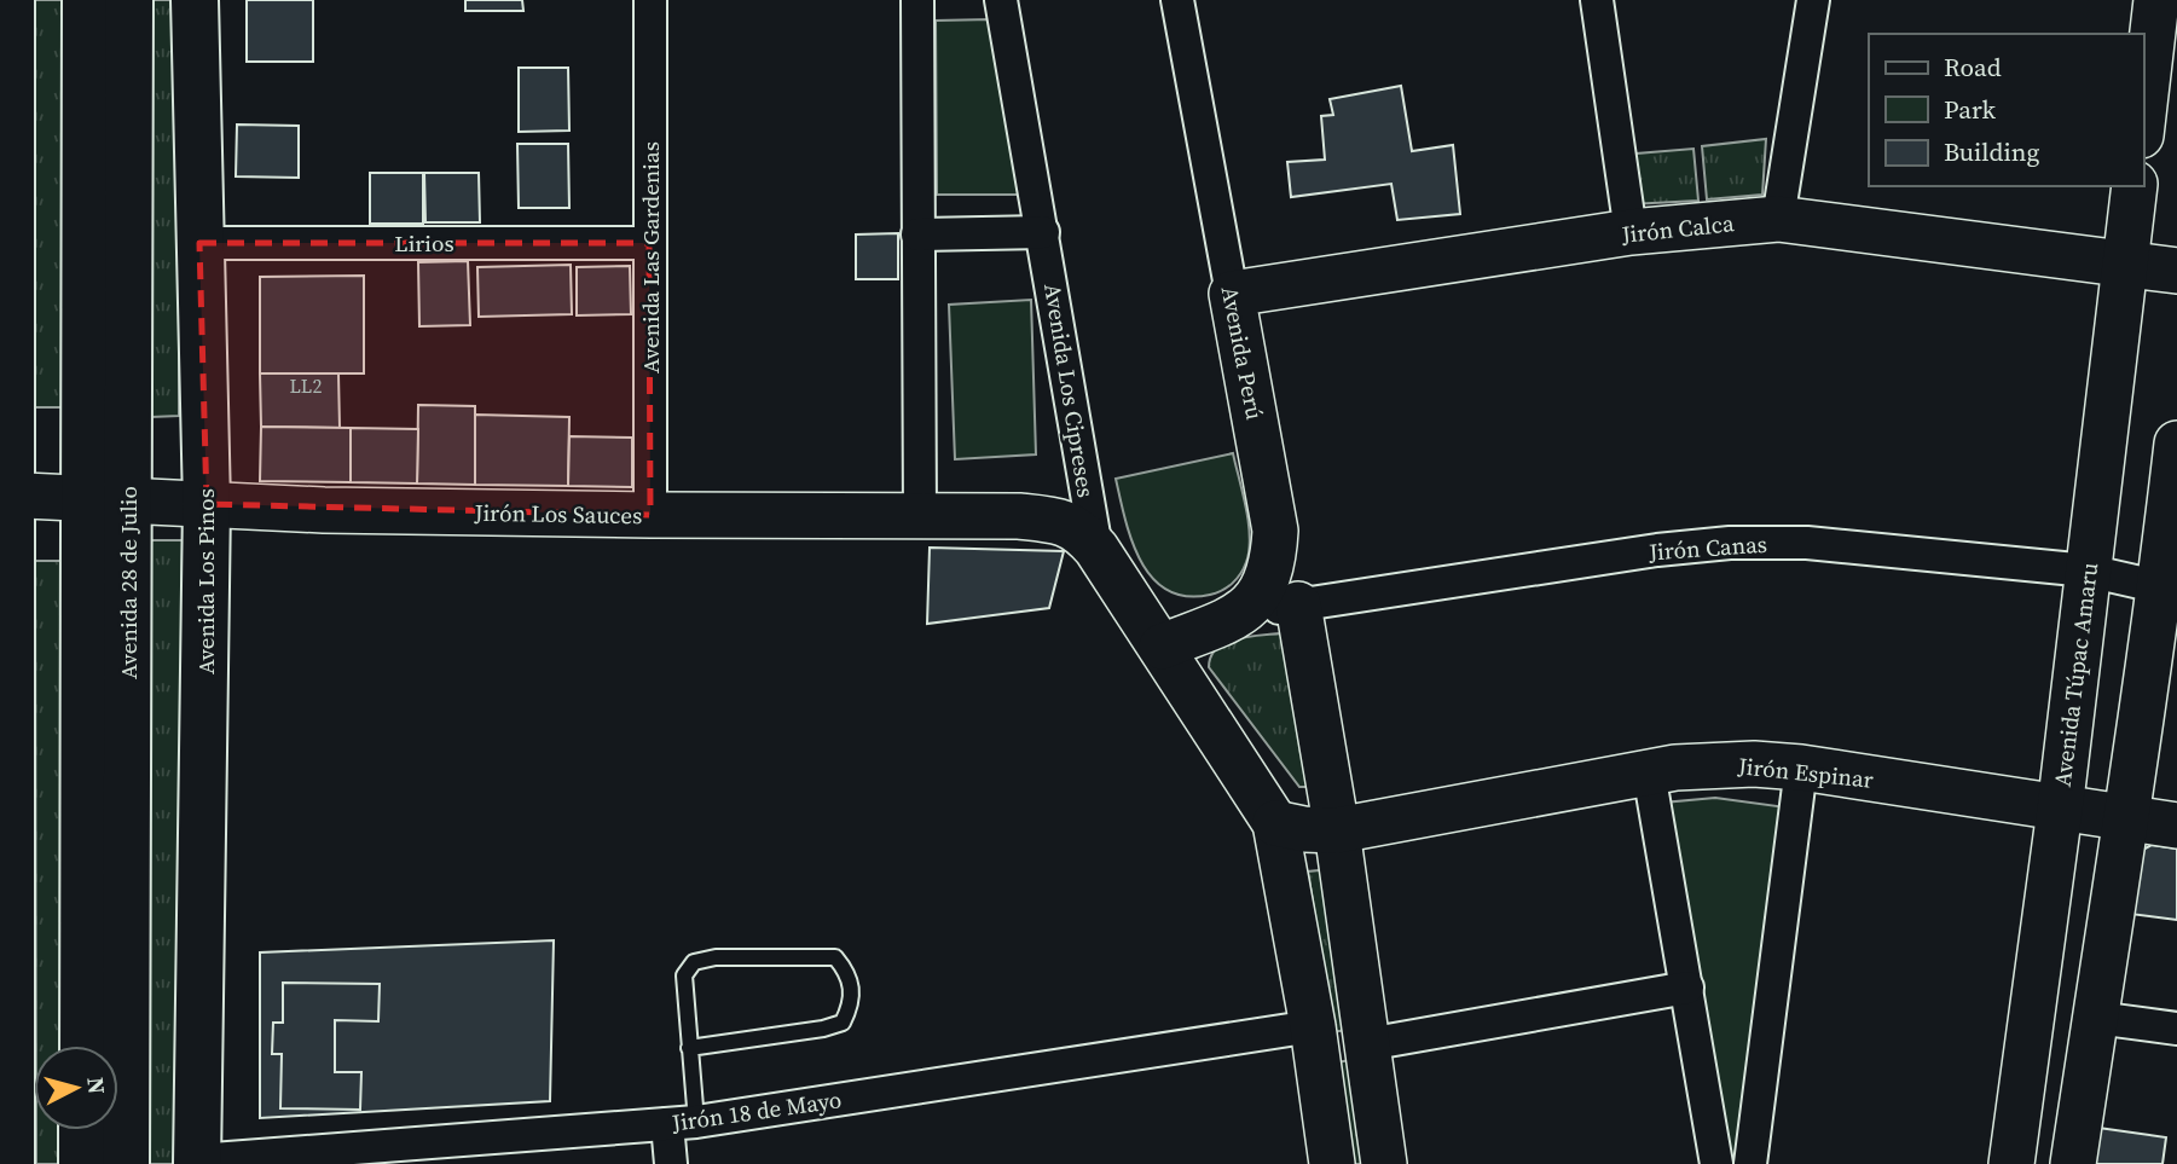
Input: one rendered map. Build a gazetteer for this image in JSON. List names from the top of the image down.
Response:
{
  "streets": {
    "main road": ["Avenida Los Pinos", "Avenida 28 de Julio"],
    "street": [
      "Jirón Calca",
      "Lirios",
      "Avenida Las Gardenias",
      "Avenida Perú",
      "Avenida Los Cipreses",
      "Jirón Los Sauces",
      "Jirón Canas",
      "Avenida Túpac Amaru",
      "Jirón Espinar",
      "Jirón 18 de Mayo"
    ]
  },
  "crossings": [
    ["Jirón Calca", "Avenida Perú"],
    ["Jirón Calca", "Avenida Túpac Amaru"],
    ["Lirios", "Avenida Las Gardenias"],
    ["Lirios", "Avenida Los Pinos"],
    ["Avenida Las Gardenias", "Jirón Los Sauces"],
    ["Avenida Perú", "Jirón Los Sauces"],
    ["Avenida Perú", "Jirón Canas"],
    ["Avenida Los Cipreses", "Jirón Los Sauces"],
    ["Jirón Los Sauces", "Avenida Los Pinos"],
    ["Jirón Los Sauces", "Avenida 28 de Julio"],
    ["Jirón Los Sauces", "Jirón Espinar"],
    ["Jirón Canas", "Avenida Túpac Amaru"],
    ["Avenida Los Pinos", "Jirón 18 de Mayo"],
    ["Avenida Túpac Amaru", "Jirón Espinar"]
  ],
  "house_numbers": ["LL2"],
  "legend": ["Road", "Park", "Building"],
  "north": "right"
}
